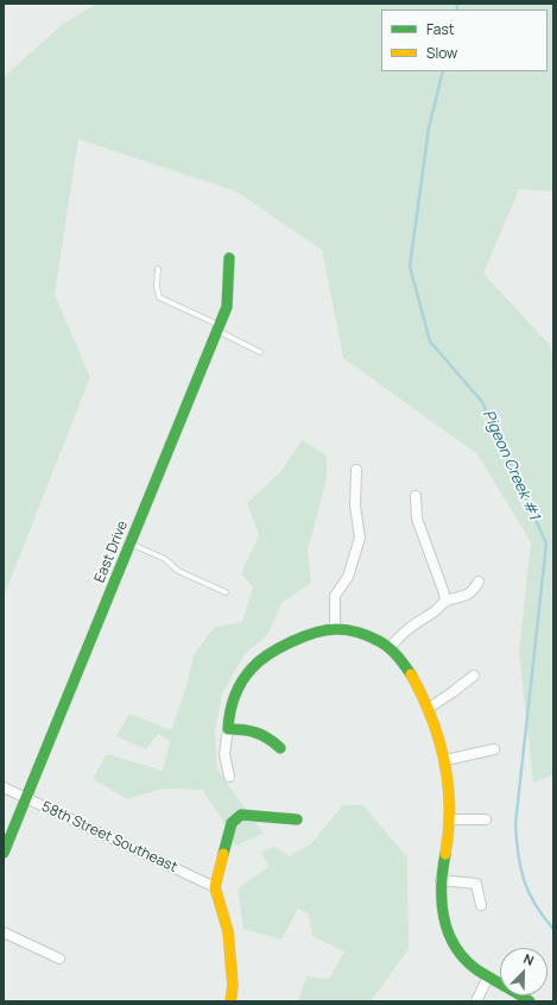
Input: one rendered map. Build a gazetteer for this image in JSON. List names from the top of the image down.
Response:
{
  "streets": {
    "street": ["East Drive", "58th Street Southeast"]
  },
  "crossings": [
    ["East Drive", "58th Street Southeast"]
  ],
  "water": ["Pigeon Creek #1"],
  "legend": ["Fast", "Slow"],
  "north": "top right"
}
